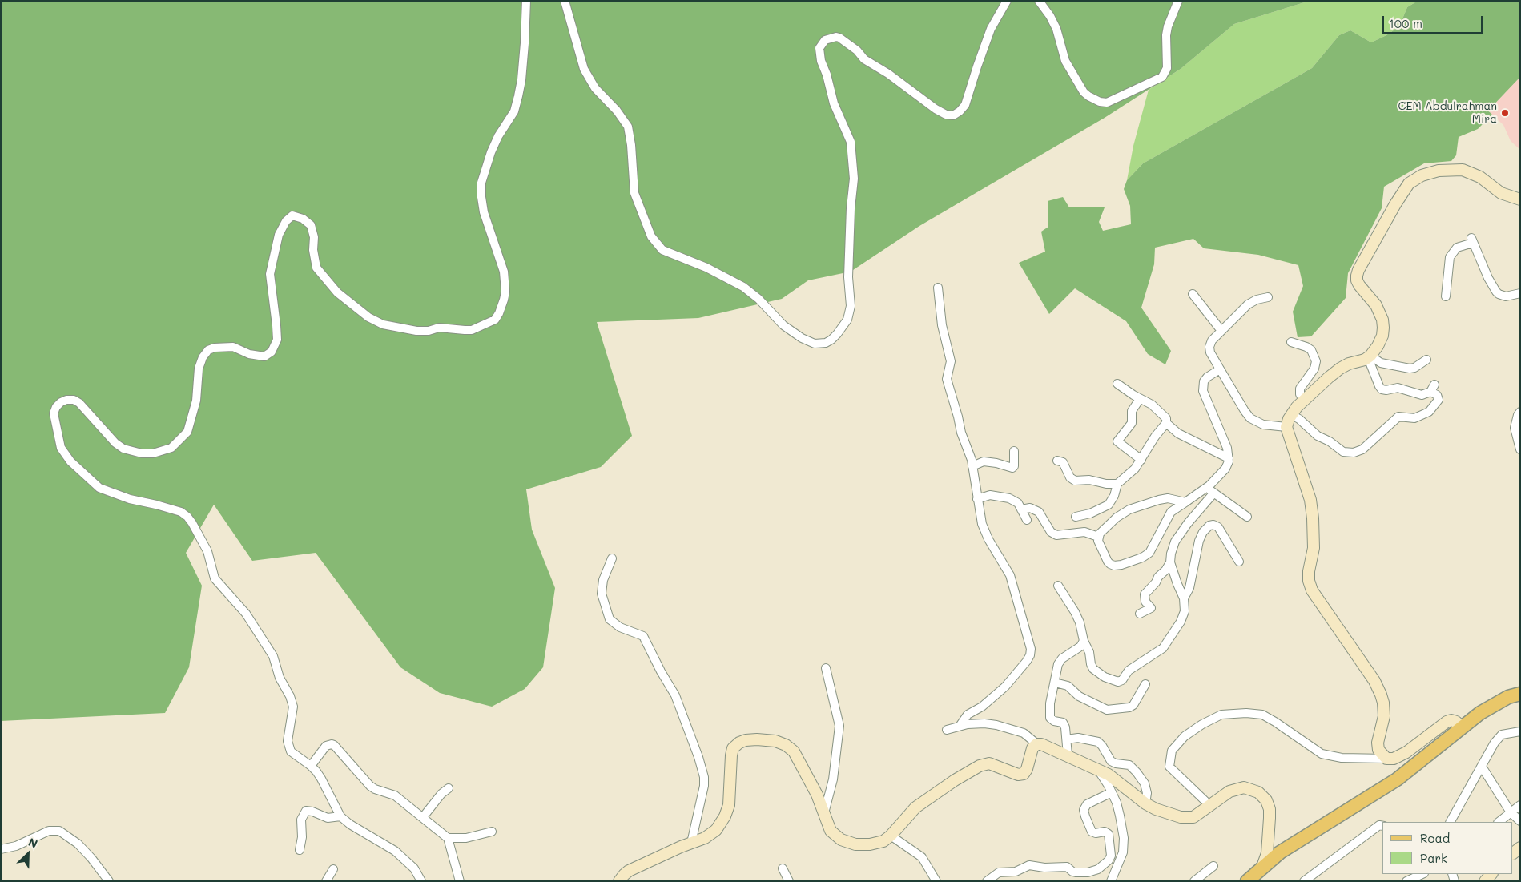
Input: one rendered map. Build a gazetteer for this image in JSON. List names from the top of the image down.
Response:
{
  "places": ["CEM Abdulrahman Mira"],
  "legend": ["Road", "Park"],
  "scale_bar": "100 m",
  "north": "top right"
}
